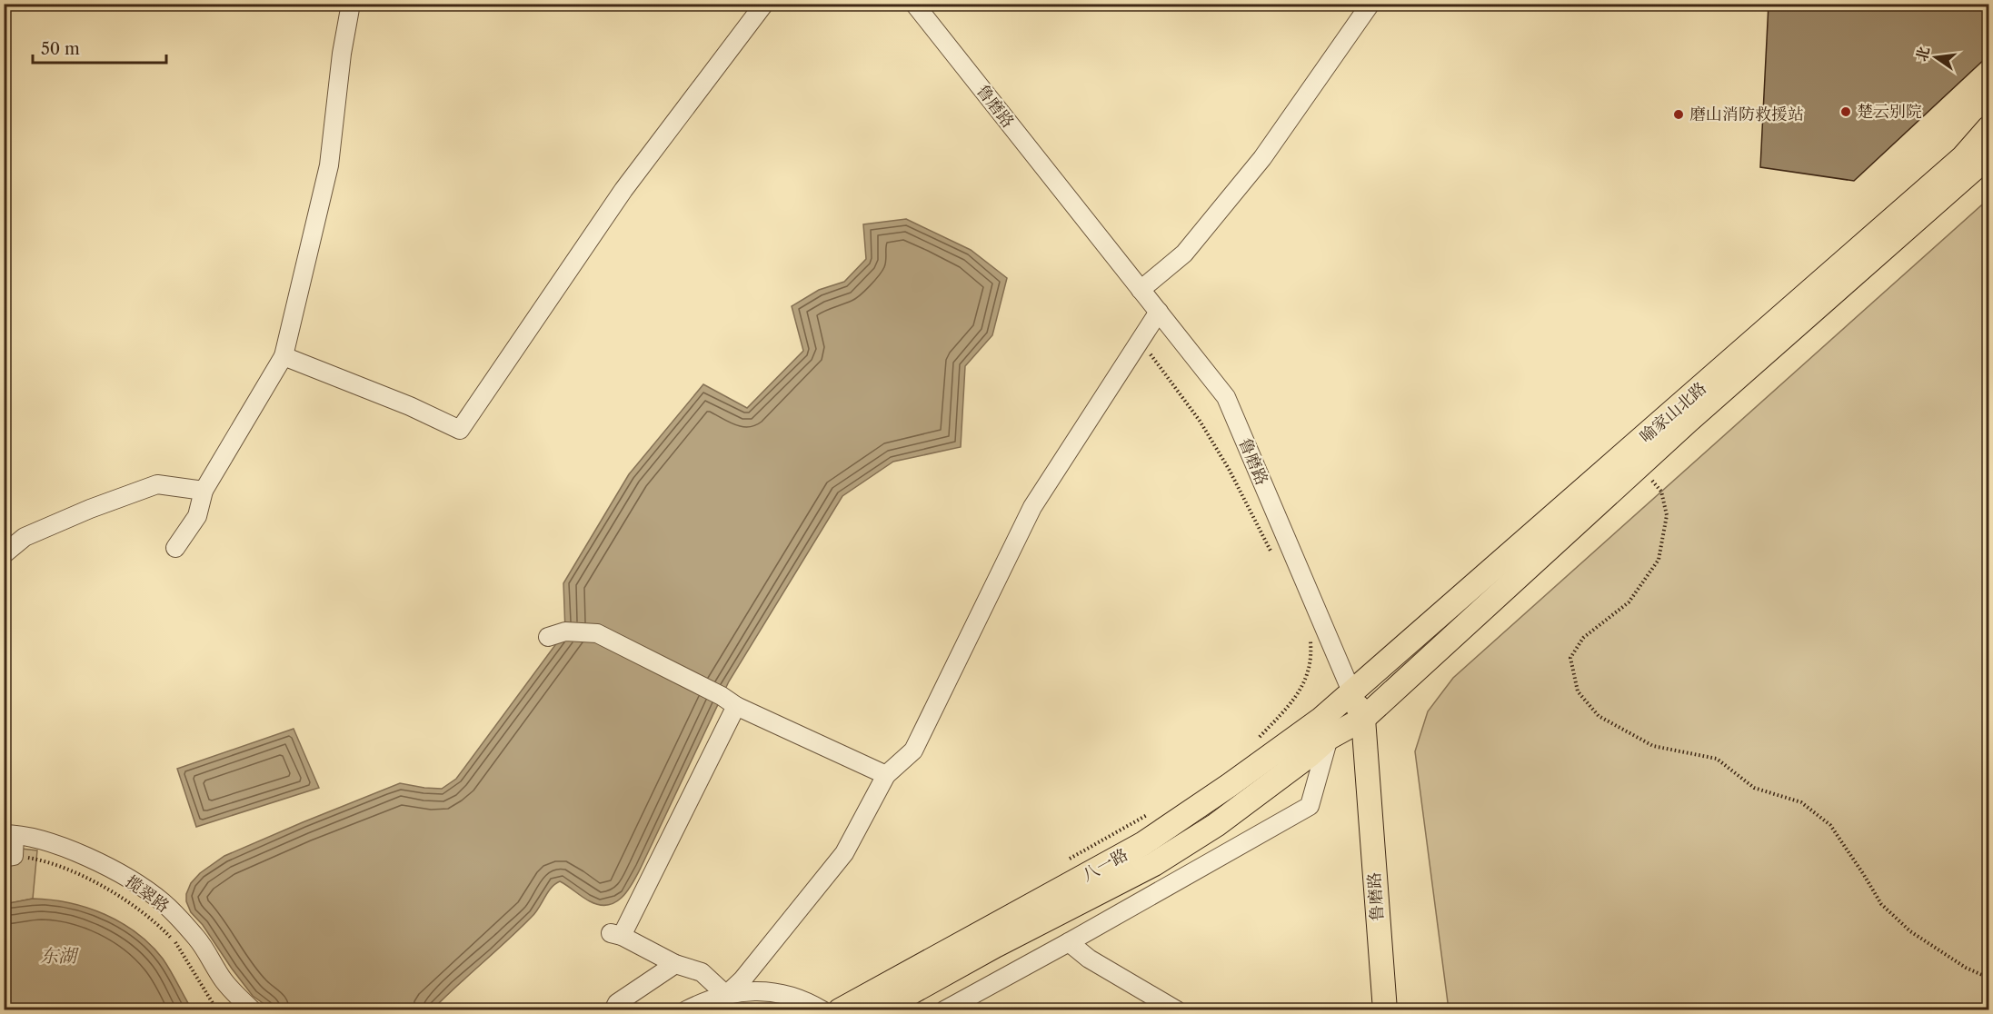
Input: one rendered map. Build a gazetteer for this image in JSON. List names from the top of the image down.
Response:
{
  "streets": {
    "main road": ["鲁磨路", "喻家山北路", "八一路"],
    "street": ["揽翠路"]
  },
  "crossings": [
    ["鲁磨路", "喻家山北路"],
    ["鲁磨路", "八一路"],
    ["喻家山北路", "八一路"]
  ],
  "water": ["东湖"],
  "places": ["楚云别院", "磨山消防救援站"],
  "scale_bar": "50 m",
  "north": "left"
}
